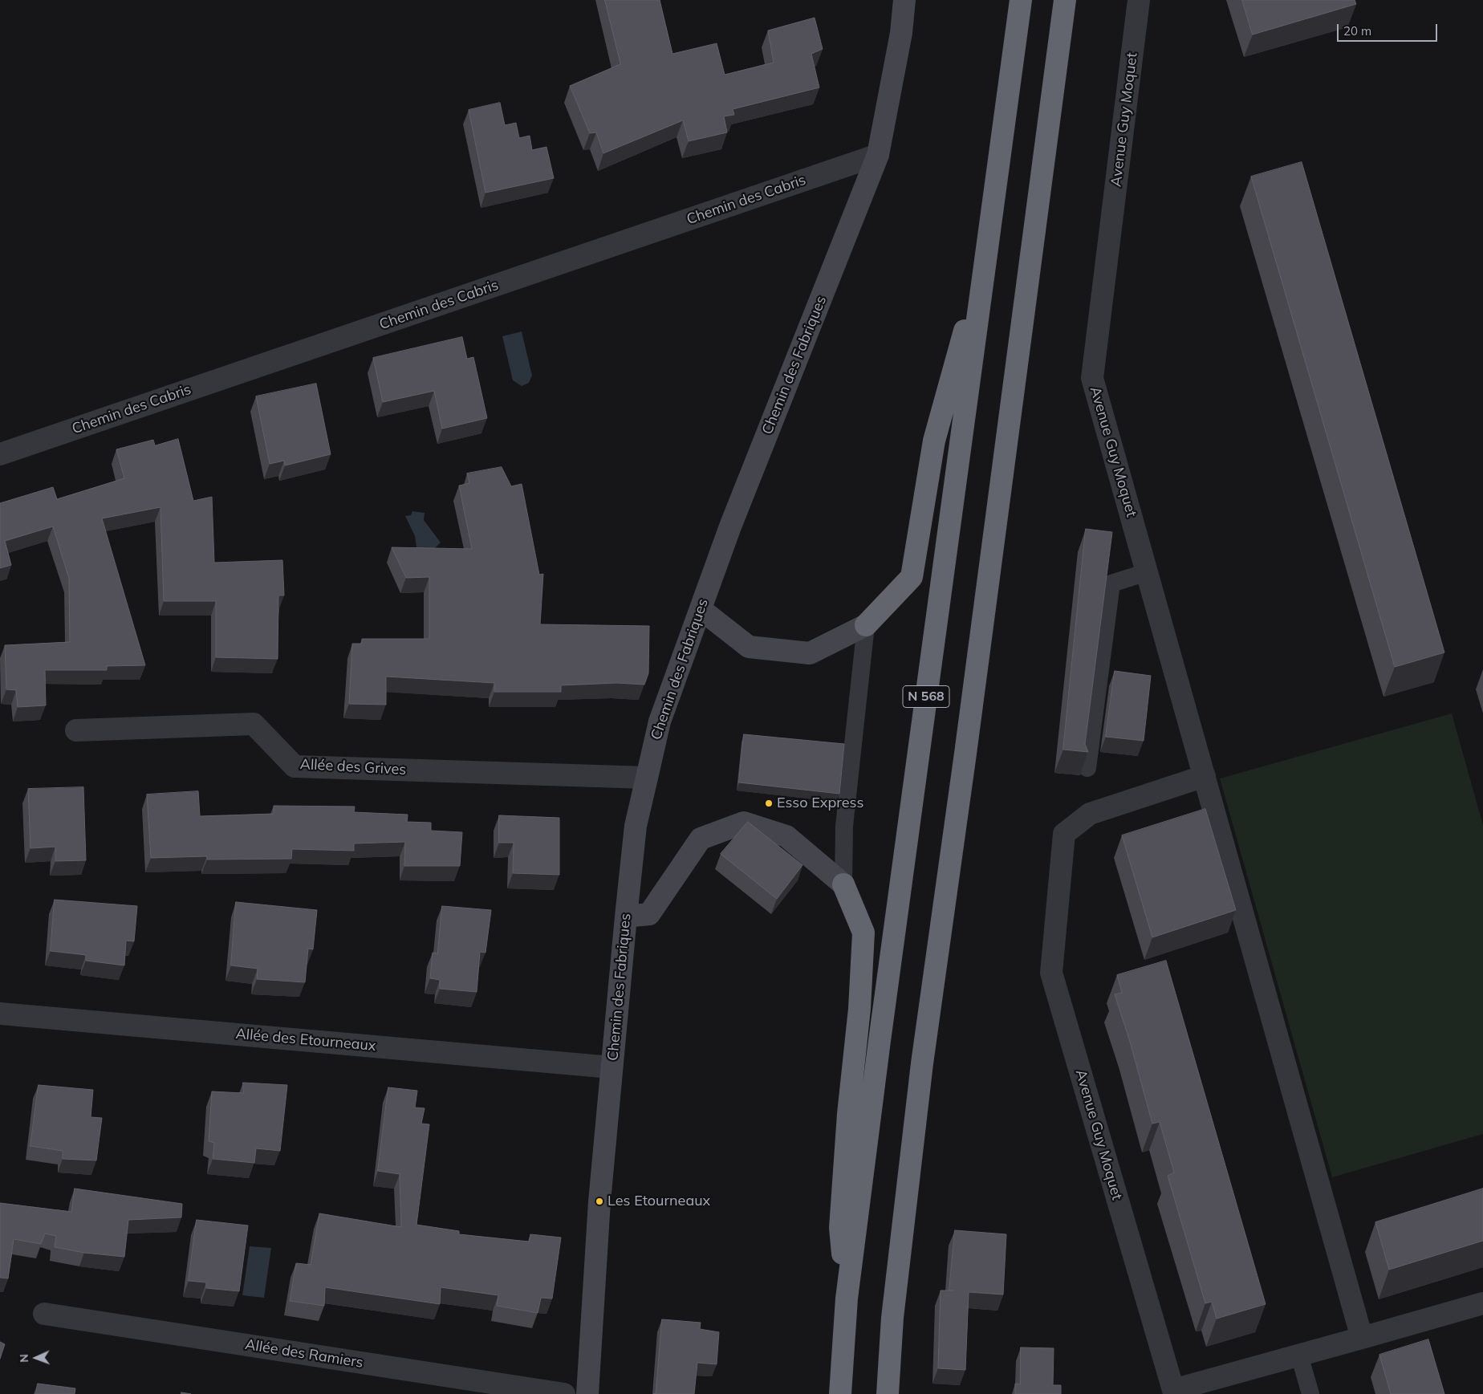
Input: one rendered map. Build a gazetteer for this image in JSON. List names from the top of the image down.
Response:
{
  "streets": {
    "highway": ["N 568"],
    "street": [
      "Avenue Guy Moquet",
      "Chemin des Cabris",
      "Chemin des Fabriques",
      "Allée des Grives",
      "Allée des Etourneaux",
      "Allée des Ramiers"
    ]
  },
  "crossings": [
    ["Chemin des Cabris", "Chemin des Fabriques"],
    ["Chemin des Fabriques", "Allée des Grives"],
    ["Chemin des Fabriques", "Allée des Etourneaux"]
  ],
  "places": ["Esso Express", "Les Etourneaux"],
  "scale_bar": "20 m",
  "north": "left"
}
